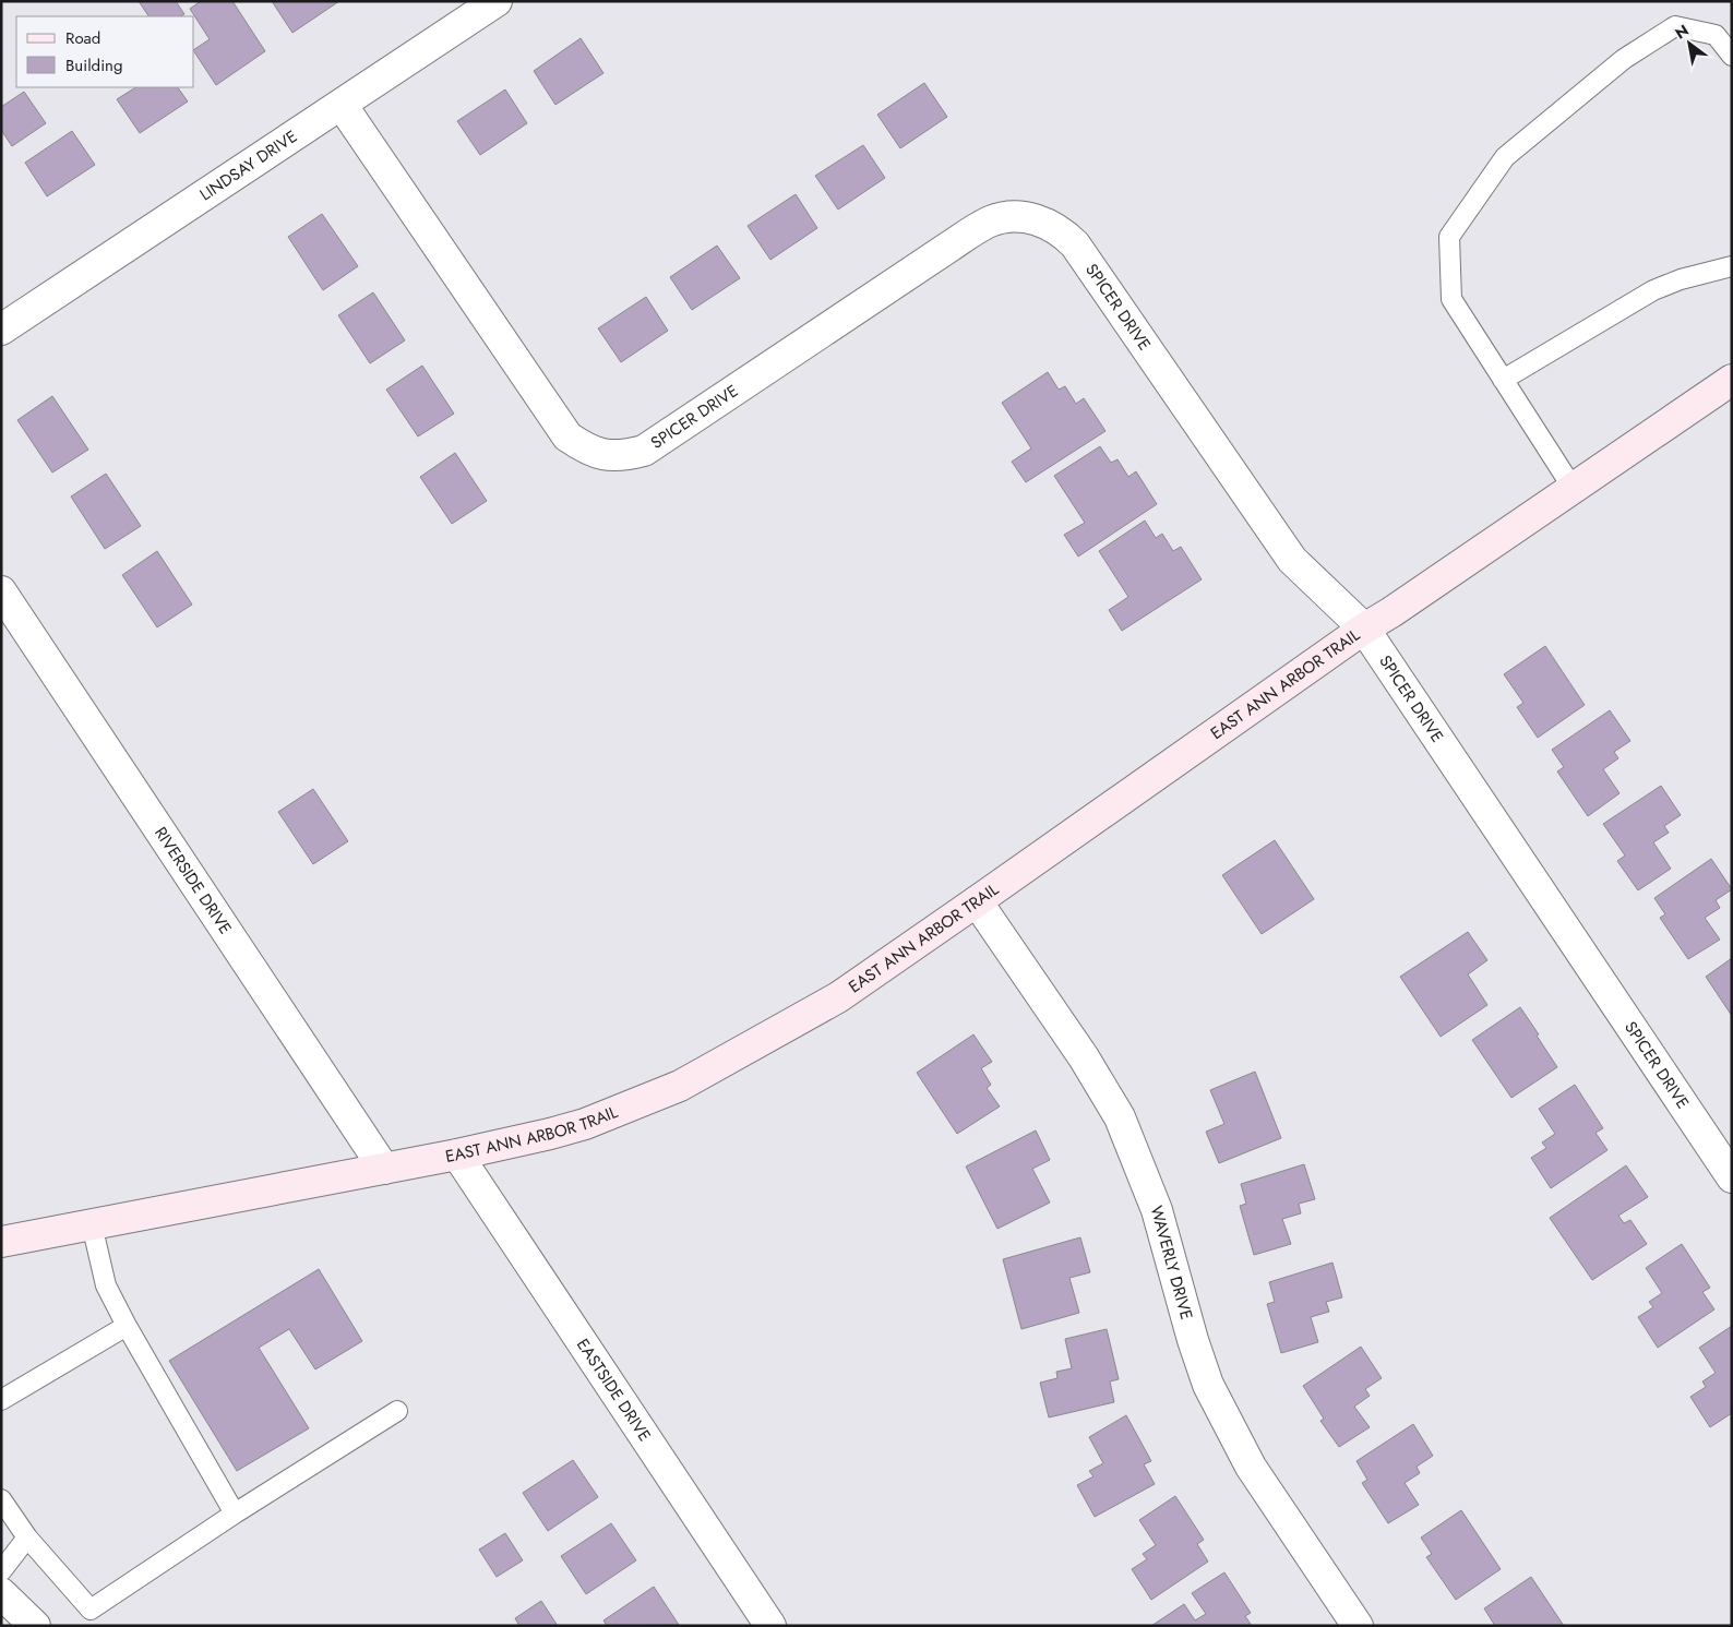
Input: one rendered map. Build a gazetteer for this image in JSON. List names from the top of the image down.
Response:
{
  "streets": {
    "street": [
      "LINDSAY DRIVE",
      "SPICER DRIVE",
      "EAST ANN ARBOR TRAIL",
      "RIVERSIDE DRIVE",
      "WAVERLY DRIVE",
      "EASTSIDE DRIVE"
    ]
  },
  "crossings": [
    ["LINDSAY DRIVE", "SPICER DRIVE"],
    ["SPICER DRIVE", "EAST ANN ARBOR TRAIL"],
    ["EAST ANN ARBOR TRAIL", "RIVERSIDE DRIVE"],
    ["EAST ANN ARBOR TRAIL", "WAVERLY DRIVE"],
    ["EAST ANN ARBOR TRAIL", "EASTSIDE DRIVE"]
  ],
  "legend": ["Road", "Building"],
  "north": "top left"
}
